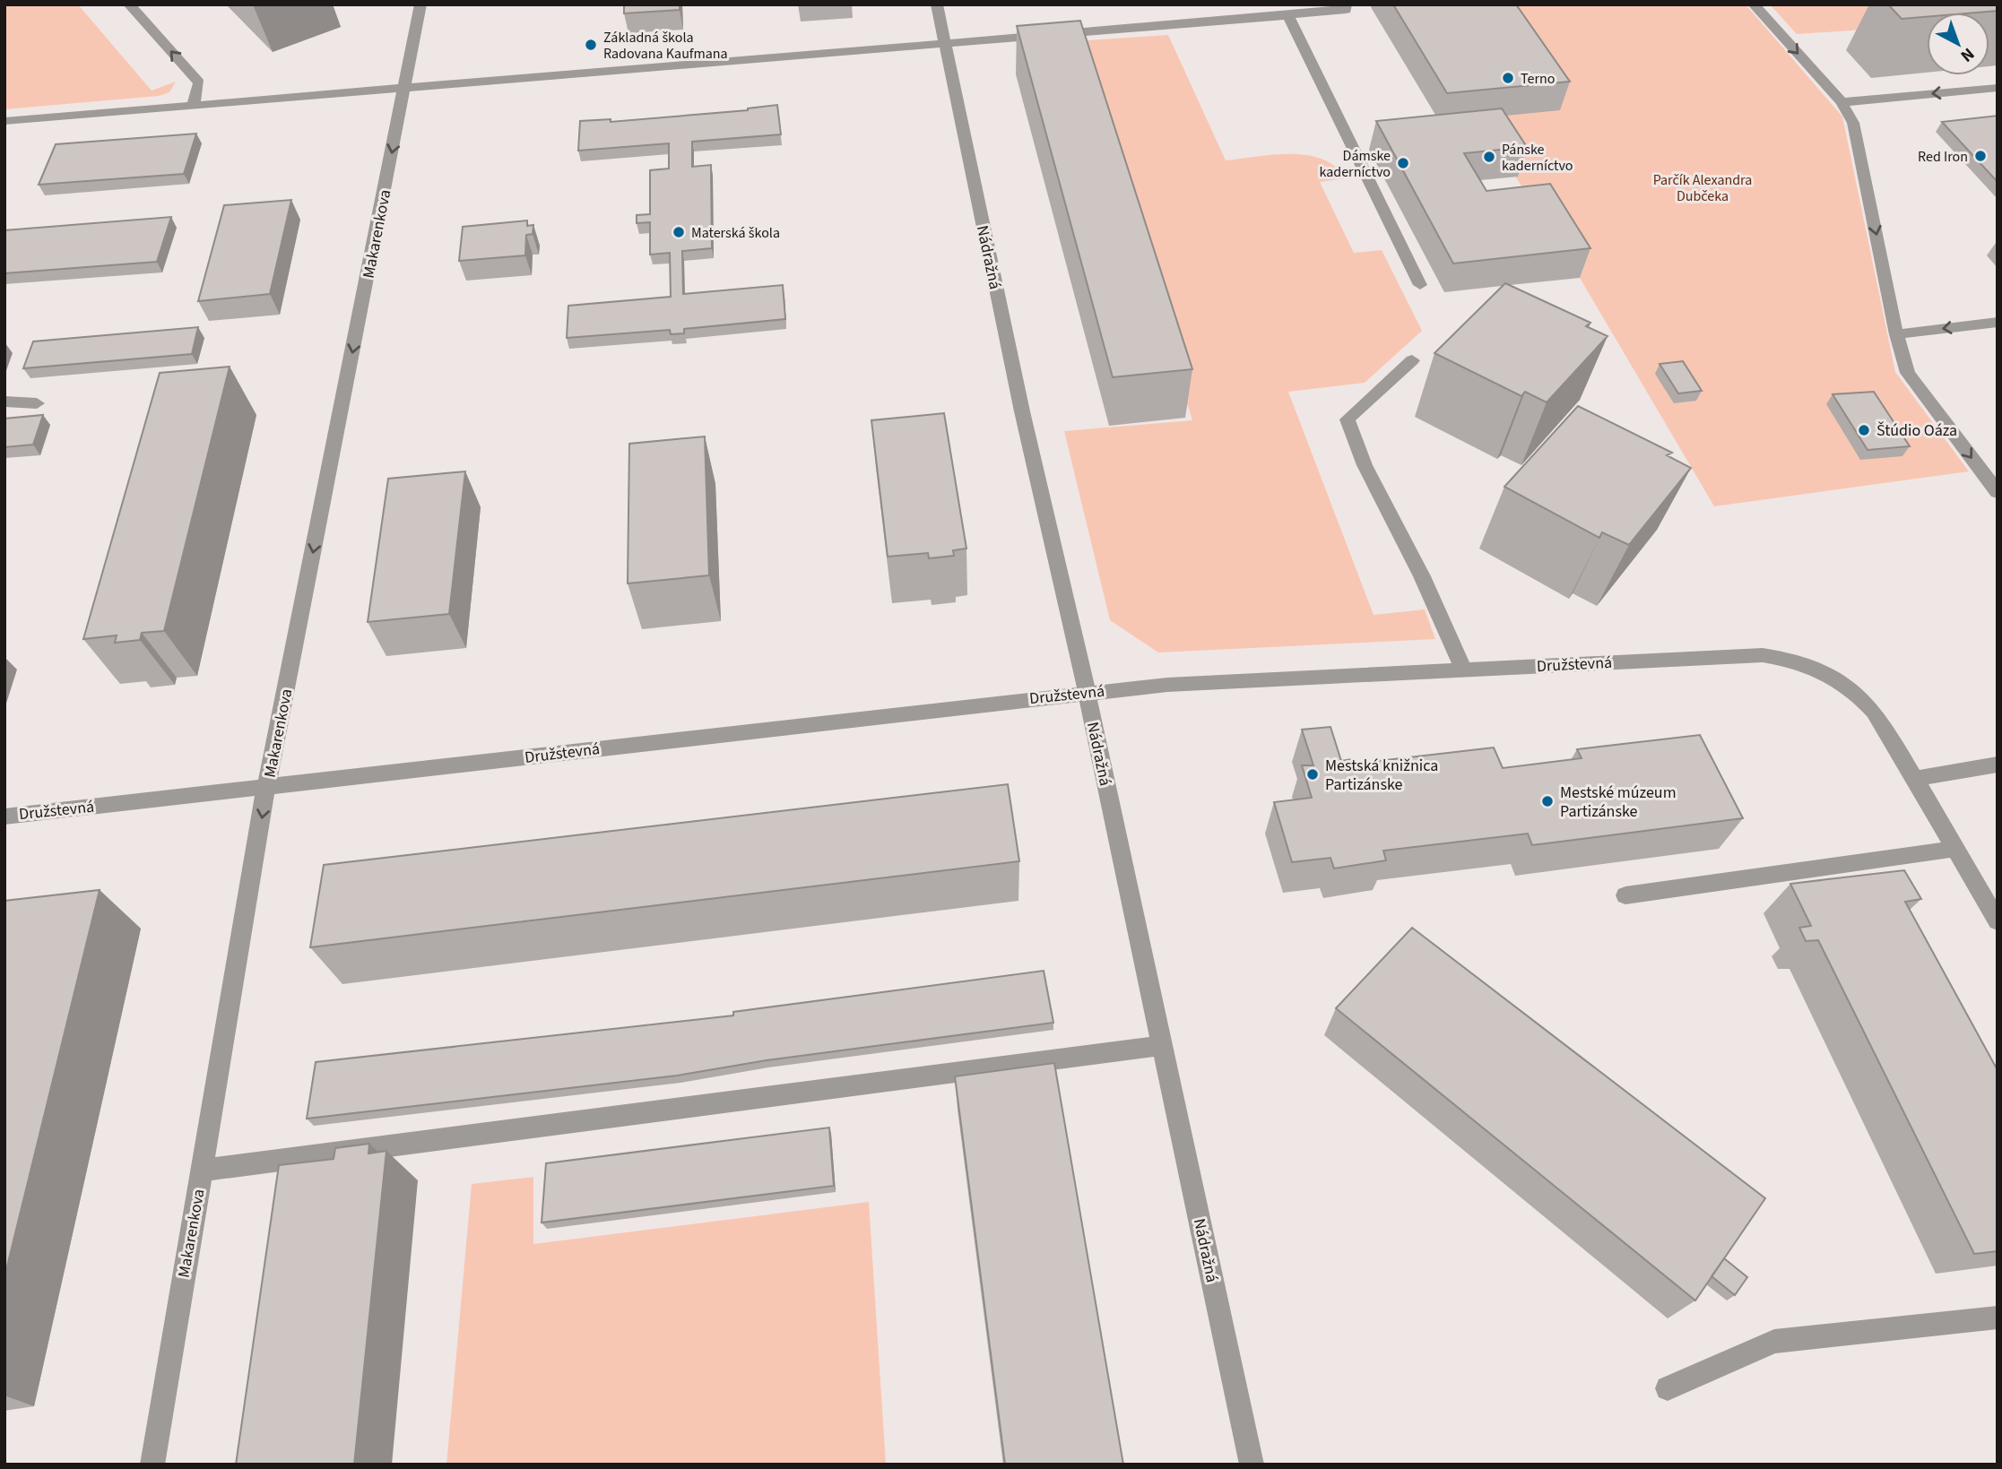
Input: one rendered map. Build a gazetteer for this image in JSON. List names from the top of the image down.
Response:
{
  "streets": {
    "street": ["Makarenkova", "Nádražná", "Družstevná"]
  },
  "crossings": [
    ["Makarenkova", "Družstevná"],
    ["Nádražná", "Družstevná"]
  ],
  "one_way": ["Makarenkova"],
  "parks": ["Parčík Alexandra Dubčeka"],
  "places": [
    "Základná škola Radovana Kaufmana",
    "Terno",
    "Red Iron",
    "Pánske kaderníctvo",
    "Dámske kaderníctvo",
    "Materská škola",
    "Štúdio Oáza",
    "Mestská knižnica Partizánske",
    "Mestské múzeum Partizánske"
  ],
  "north": "bottom right"
}
